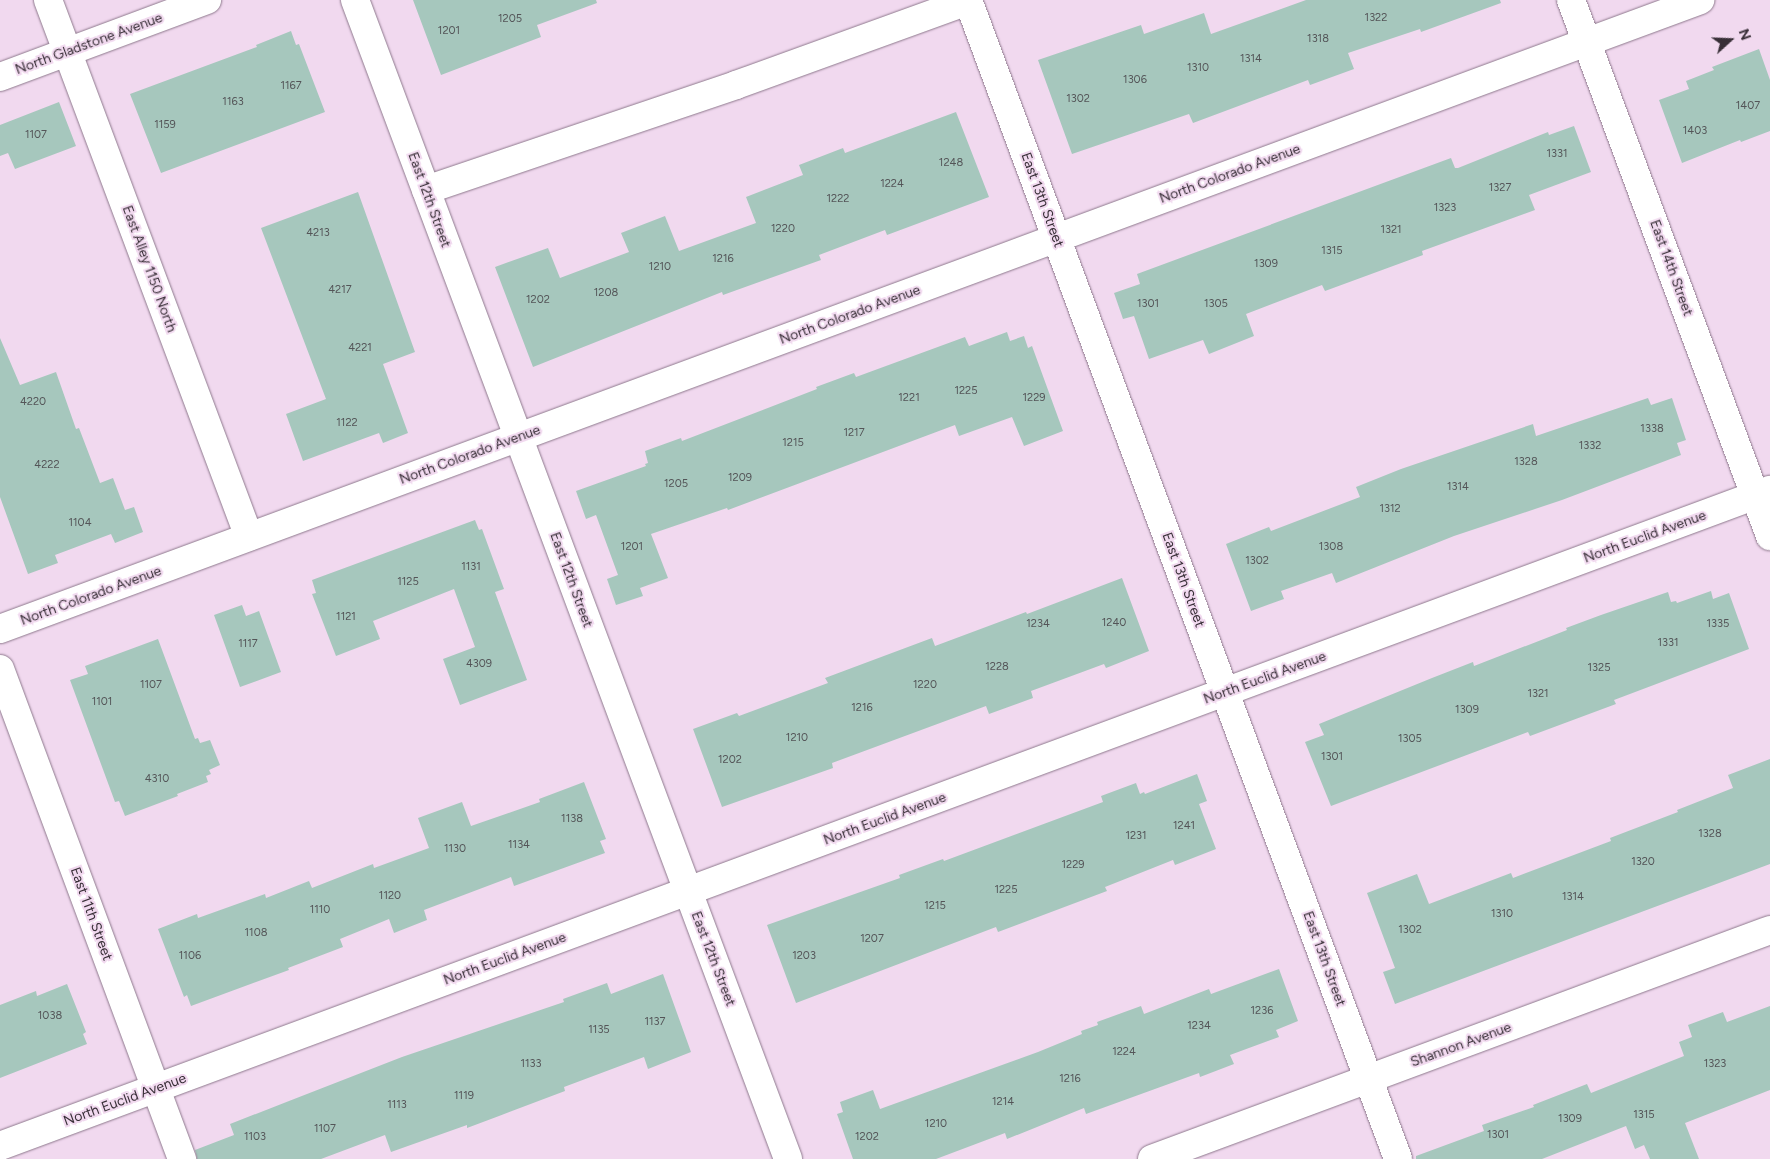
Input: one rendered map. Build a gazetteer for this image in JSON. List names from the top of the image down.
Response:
{
  "streets": {
    "street": [
      "North Gladstone Avenue",
      "North Colorado Avenue",
      "East 12th Street",
      "East 13th Street",
      "East 14th Street",
      "East Alley 1150 North",
      "North Euclid Avenue",
      "East 11th Street",
      "Shannon Avenue"
    ]
  },
  "crossings": [
    ["North Gladstone Avenue", "East Alley 1150 North"],
    ["North Colorado Avenue", "East 12th Street"],
    ["North Colorado Avenue", "East 13th Street"],
    ["North Colorado Avenue", "East 14th Street"],
    ["North Colorado Avenue", "East Alley 1150 North"],
    ["East 12th Street", "North Euclid Avenue"],
    ["East 13th Street", "North Euclid Avenue"],
    ["East 13th Street", "Shannon Avenue"],
    ["East 14th Street", "North Euclid Avenue"],
    ["North Euclid Avenue", "East 11th Street"]
  ],
  "house_numbers": [
    "1322",
    "1205",
    "1201",
    "1318",
    "1314",
    "1310",
    "1306",
    "1167",
    "1302",
    "1163",
    "1407",
    "1159",
    "1403",
    "1107",
    "1331",
    "1248",
    "1224",
    "1327",
    "1222",
    "1323",
    "1220",
    "1321",
    "4213",
    "1315",
    "1216",
    "1309",
    "1210",
    "4217",
    "1208",
    "1202",
    "1301",
    "1305",
    "4221",
    "1225",
    "1221",
    "1229",
    "4220",
    "1122",
    "1338",
    "1217",
    "1215",
    "1332",
    "1328",
    "4222",
    "1209",
    "1205",
    "1314",
    "1312",
    "1104",
    "1201",
    "1308",
    "1302",
    "1131",
    "1125",
    "1121",
    "1240",
    "1234",
    "1335",
    "1331",
    "1117",
    "4309",
    "1228",
    "1325",
    "1107",
    "1220",
    "1321",
    "1101",
    "1216",
    "1309",
    "1210",
    "1305",
    "1301",
    "1202",
    "4310",
    "1138",
    "1241",
    "1328",
    "1231",
    "1134",
    "1130",
    "1320",
    "1229",
    "1225",
    "1120",
    "1314",
    "1215",
    "1110",
    "1310",
    "1302",
    "1108",
    "1207",
    "1106",
    "1203",
    "1236",
    "1038",
    "1137",
    "1234",
    "1135",
    "1224",
    "1133",
    "1323",
    "1216",
    "1119",
    "1214",
    "1113",
    "1315",
    "1309",
    "1210",
    "1107",
    "1301",
    "1103",
    "1202"
  ],
  "north": "right"
}
